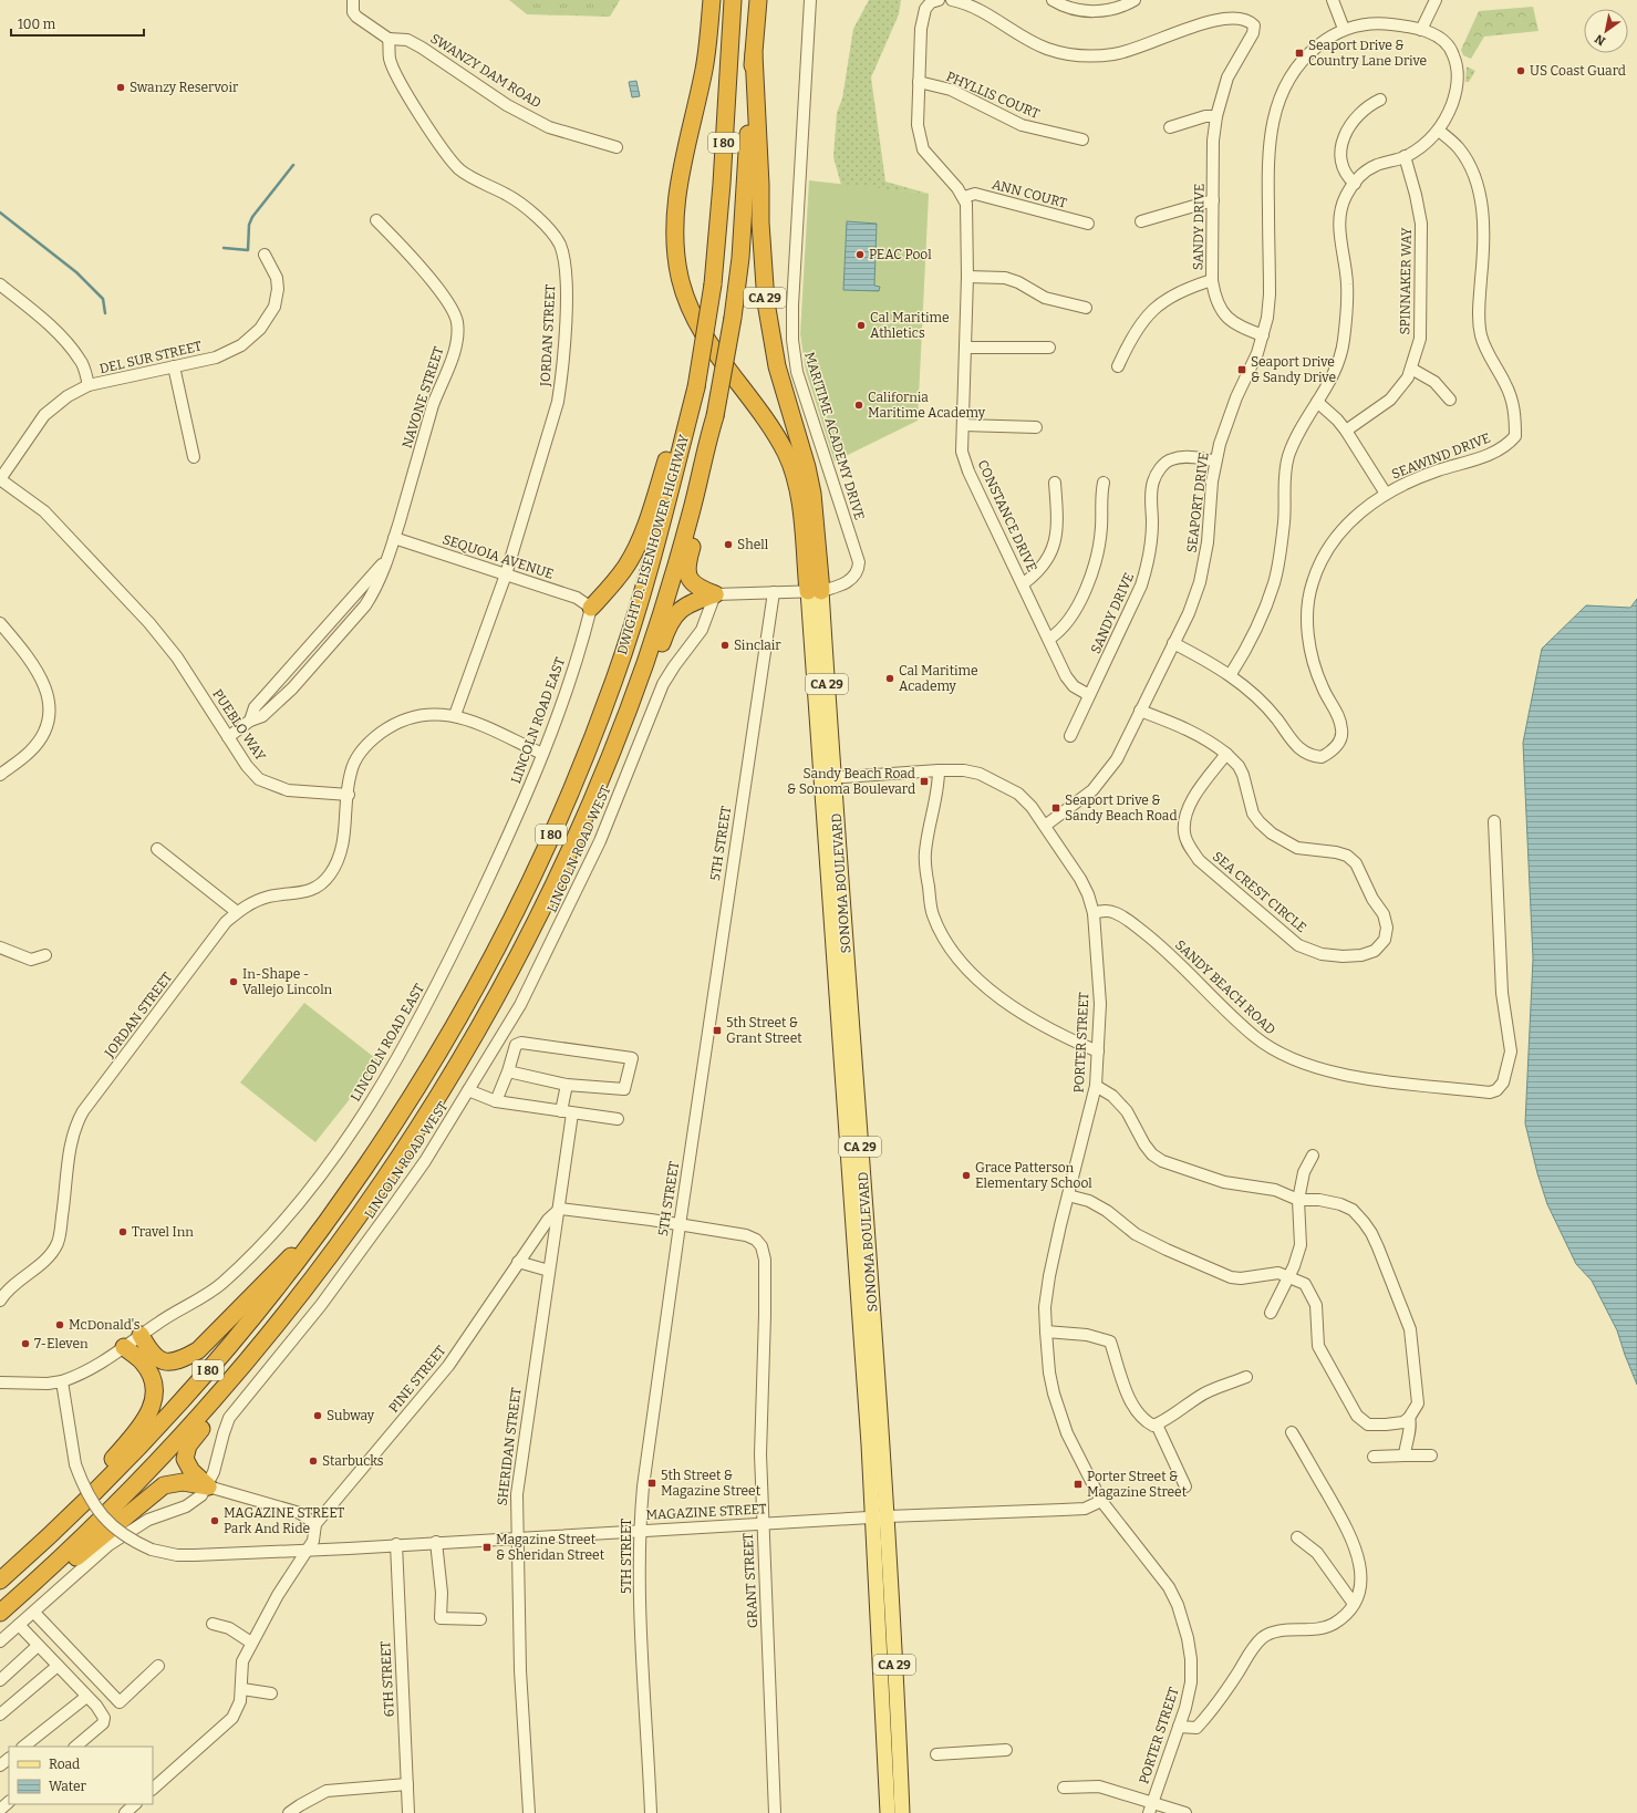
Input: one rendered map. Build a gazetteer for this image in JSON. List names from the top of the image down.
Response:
{
  "streets": {
    "highway": ["I 80", "CA 29", "DWIGHT D. EISENHOWER HIGHWAY"],
    "main road": ["SONOMA BOULEVARD"],
    "street": [
      "SWANZY DAM ROAD",
      "PHYLLIS COURT",
      "ANN COURT",
      "SANDY DRIVE",
      "SPINNAKER WAY",
      "JORDAN STREET",
      "DEL SUR STREET",
      "NAVONE STREET",
      "MARITIME ACADEMY DRIVE",
      "SEAWIND DRIVE",
      "SEAPORT DRIVE",
      "CONSTANCE DRIVE",
      "SEQUOIA AVENUE",
      "LINCOLN ROAD EAST",
      "PUEBLO WAY",
      "5TH STREET",
      "LINCOLN ROAD WEST",
      "SEA CREST CIRCLE",
      "SANDY BEACH ROAD",
      "PORTER STREET",
      "PINE STREET",
      "SHERIDAN STREET",
      "MAGAZINE STREET",
      "GRANT STREET",
      "6TH STREET"
    ]
  },
  "crossings": [
    ["SWANZY DAM ROAD", "JORDAN STREET"],
    ["ANN COURT", "CONSTANCE DRIVE"],
    ["SANDY DRIVE", "SEAPORT DRIVE"],
    ["SANDY DRIVE", "CONSTANCE DRIVE"],
    ["CA 29", "MARITIME ACADEMY DRIVE"],
    ["CA 29", "DWIGHT D. EISENHOWER HIGHWAY"],
    ["CA 29", "SONOMA BOULEVARD"],
    ["JORDAN STREET", "SEQUOIA AVENUE"],
    ["JORDAN STREET", "PUEBLO WAY"],
    ["DEL SUR STREET", "PUEBLO WAY"],
    ["NAVONE STREET", "SEQUOIA AVENUE"],
    ["NAVONE STREET", "PUEBLO WAY"],
    ["MARITIME ACADEMY DRIVE", "5TH STREET"],
    ["MARITIME ACADEMY DRIVE", "LINCOLN ROAD WEST"],
    ["MARITIME ACADEMY DRIVE", "SONOMA BOULEVARD"],
    ["SEAWIND DRIVE", "SEAPORT DRIVE"],
    ["SEAPORT DRIVE", "SEA CREST CIRCLE"],
    ["SEQUOIA AVENUE", "LINCOLN ROAD EAST"],
    ["LINCOLN ROAD EAST", "MAGAZINE STREET"],
    ["5TH STREET", "MAGAZINE STREET"],
    ["5TH STREET", "GRANT STREET"],
    ["SONOMA BOULEVARD", "MAGAZINE STREET"],
    ["SANDY BEACH ROAD", "PORTER STREET"],
    ["PORTER STREET", "MAGAZINE STREET"],
    ["PINE STREET", "SHERIDAN STREET"],
    ["PINE STREET", "MAGAZINE STREET"],
    ["SHERIDAN STREET", "MAGAZINE STREET"],
    ["MAGAZINE STREET", "GRANT STREET"],
    ["MAGAZINE STREET", "6TH STREET"]
  ],
  "places": {
    "transit": [
      "Seaport Drive & Country Lane Drive",
      "Seaport Drive & Sandy Drive",
      "Sandy Beach Road & Sonoma Boulevard",
      "Seaport Drive & Sandy Beach Road",
      "5th Street & Grant Street",
      "5th Street & Magazine Street",
      "Porter Street & Magazine Street",
      "Magazine Street & Sheridan Street"
    ],
    "other": [
      "US Coast Guard",
      "Swanzy Reservoir",
      "PEAC Pool",
      "Cal Maritime Athletics",
      "California Maritime Academy",
      "Shell",
      "Sinclair",
      "Cal Maritime Academy",
      "In-Shape - Vallejo Lincoln",
      "Grace Patterson Elementary School",
      "Travel Inn",
      "McDonald's",
      "7-Eleven",
      "Subway",
      "Starbucks",
      "MAGAZINE STREET Park And Ride"
    ]
  },
  "legend": ["Road", "Water"],
  "scale_bar": "100 m",
  "north": "bottom left"
}
